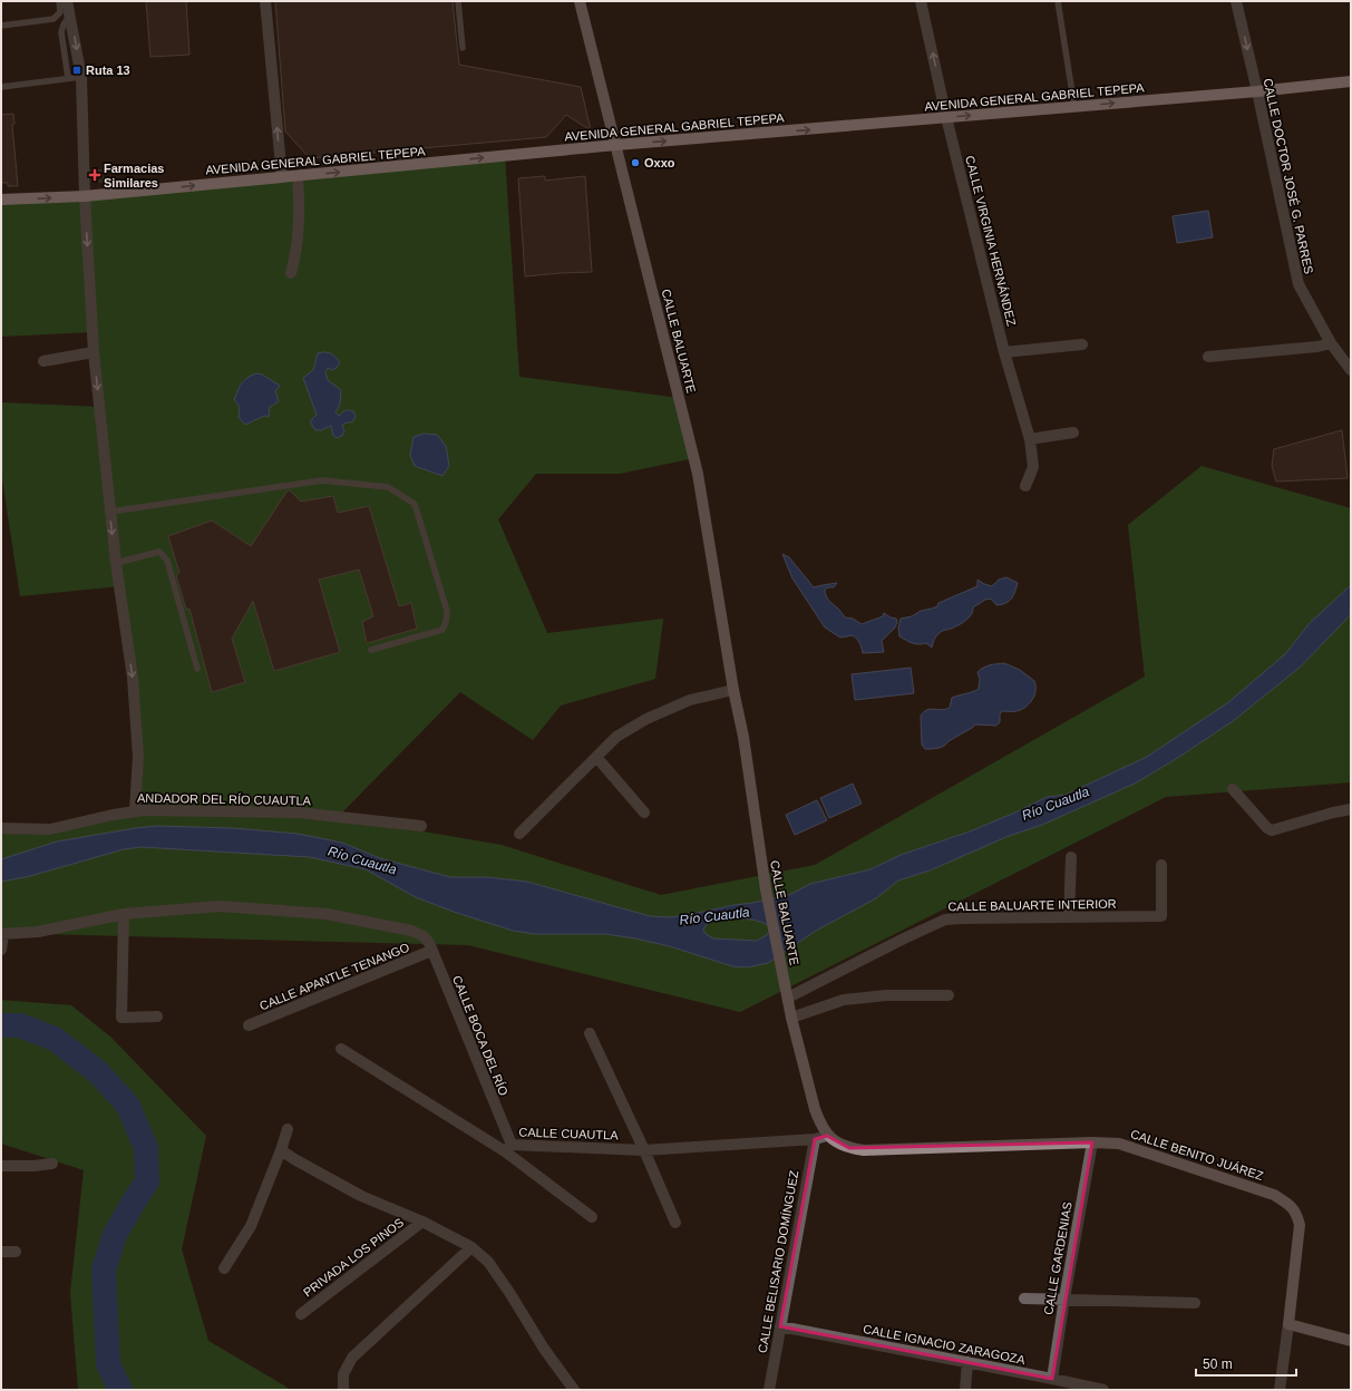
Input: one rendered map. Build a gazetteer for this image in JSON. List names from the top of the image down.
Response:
{
  "streets": {
    "main road": ["AVENIDA GENERAL GABRIEL TEPEPA"],
    "street": [
      "CALLE DOCTOR JOSÉ G. PARRES",
      "CALLE VIRGINIA HERNÁNDEZ",
      "CALLE BALUARTE",
      "ANDADOR DEL RÍO CUAUTLA",
      "CALLE BALUARTE INTERIOR",
      "CALLE APANTLE TENANGO",
      "CALLE BOCA DEL RÍO",
      "CALLE CUAUTLA",
      "CALLE BENITO JUÁREZ",
      "PRIVADA LOS PINOS",
      "CALLE GARDENIAS",
      "CALLE BELISARIO DOMÍNGUEZ",
      "CALLE IGNACIO ZARAGOZA"
    ]
  },
  "crossings": [
    ["AVENIDA GENERAL GABRIEL TEPEPA", "CALLE DOCTOR JOSÉ G. PARRES"],
    ["AVENIDA GENERAL GABRIEL TEPEPA", "CALLE VIRGINIA HERNÁNDEZ"],
    ["AVENIDA GENERAL GABRIEL TEPEPA", "CALLE BALUARTE"],
    ["CALLE BALUARTE", "CALLE BALUARTE INTERIOR"],
    ["CALLE BALUARTE", "CALLE CUAUTLA"],
    ["CALLE BALUARTE", "CALLE BENITO JUÁREZ"],
    ["CALLE APANTLE TENANGO", "CALLE BOCA DEL RÍO"],
    ["CALLE BOCA DEL RÍO", "CALLE CUAUTLA"],
    ["CALLE CUAUTLA", "CALLE BENITO JUÁREZ"],
    ["CALLE CUAUTLA", "CALLE BELISARIO DOMÍNGUEZ"],
    ["CALLE BENITO JUÁREZ", "CALLE GARDENIAS"],
    ["CALLE GARDENIAS", "CALLE IGNACIO ZARAGOZA"],
    ["CALLE BELISARIO DOMÍNGUEZ", "CALLE IGNACIO ZARAGOZA"]
  ],
  "one_way": ["AVENIDA GENERAL GABRIEL TEPEPA"],
  "water": ["Río Cuautla"],
  "places": {
    "transit": ["Ruta 13"],
    "other": ["Oxxo"],
    "health": ["Farmacias Similares"]
  },
  "scale_bar": "50 m"
}
